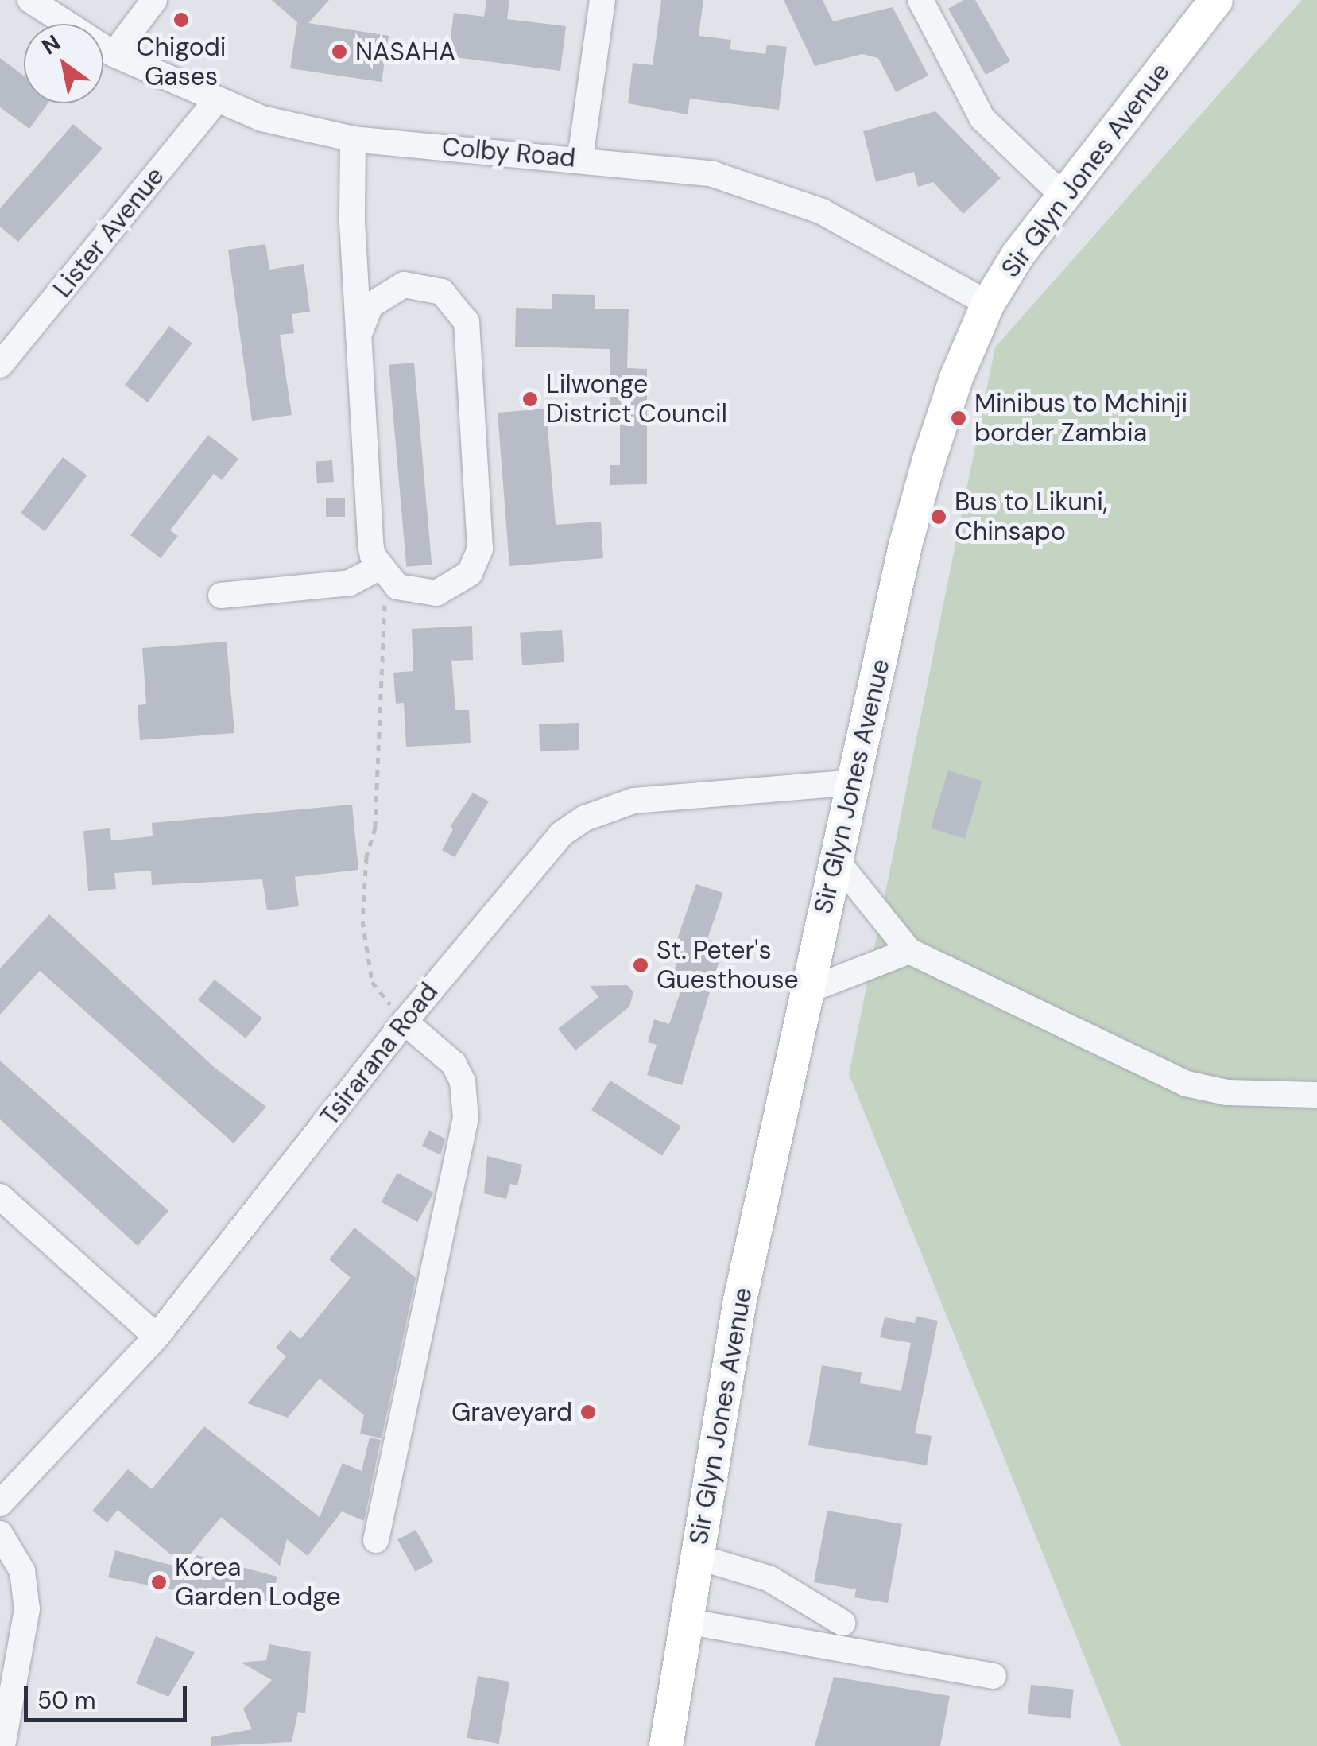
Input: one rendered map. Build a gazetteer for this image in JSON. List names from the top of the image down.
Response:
{
  "streets": {
    "main road": ["Sir Glyn Jones Avenue"],
    "street": ["Colby Road", "Lister Avenue", "Tsirarana Road"]
  },
  "crossings": [
    ["Colby Road", "Sir Glyn Jones Avenue"],
    ["Colby Road", "Lister Avenue"],
    ["Sir Glyn Jones Avenue", "Tsirarana Road"]
  ],
  "places": [
    "Chigodi Gases",
    "NASAHA",
    "Lilwonge District Council",
    "Minibus to Mchinji border Zambia",
    "Bus to Likuni, Chinsapo",
    "St. Peter's Guesthouse",
    "Graveyard",
    "Korea Garden Lodge"
  ],
  "scale_bar": "50 m",
  "north": "top left"
}
